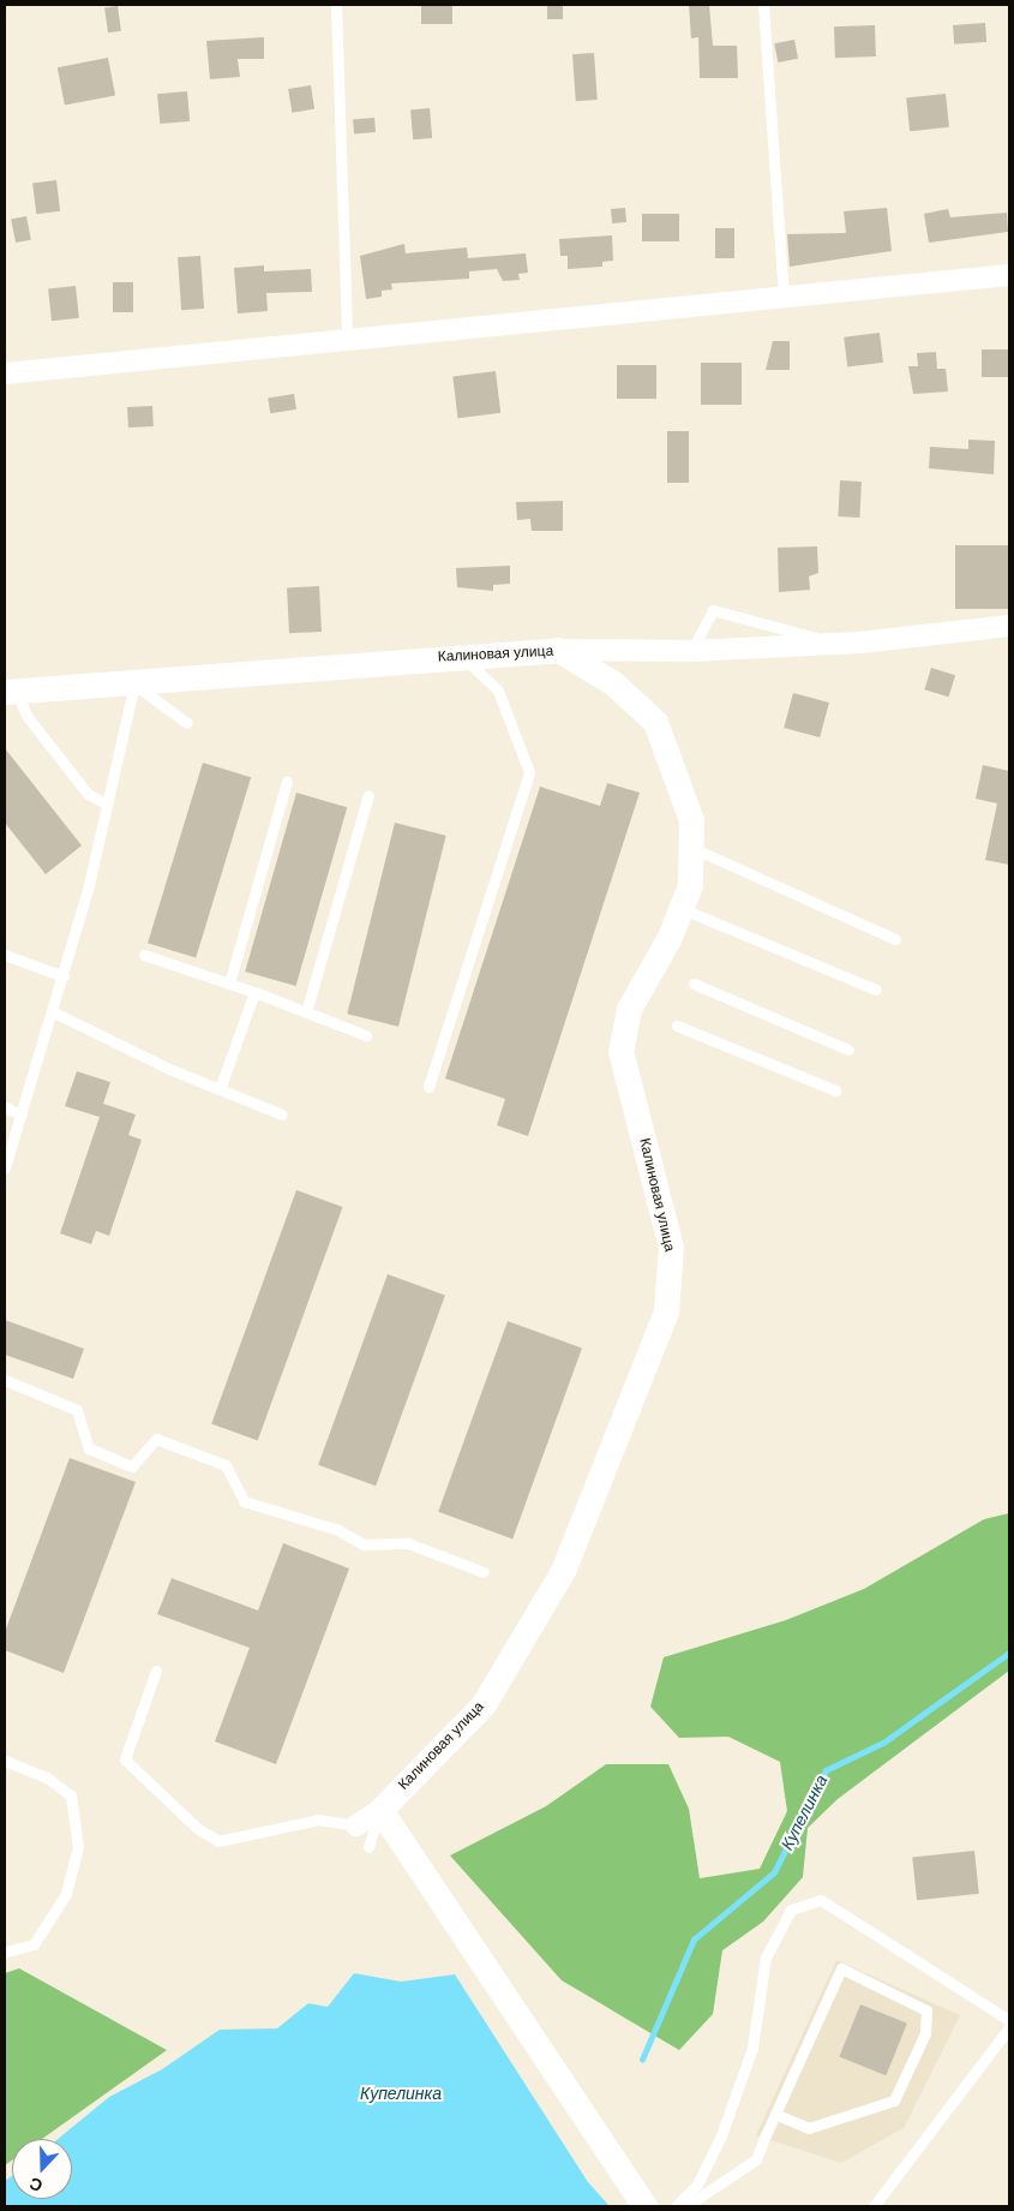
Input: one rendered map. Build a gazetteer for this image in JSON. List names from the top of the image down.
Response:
{
  "streets": {
    "street": ["Калиновая улица"]
  },
  "water": ["Купелинка"],
  "north": "bottom"
}
